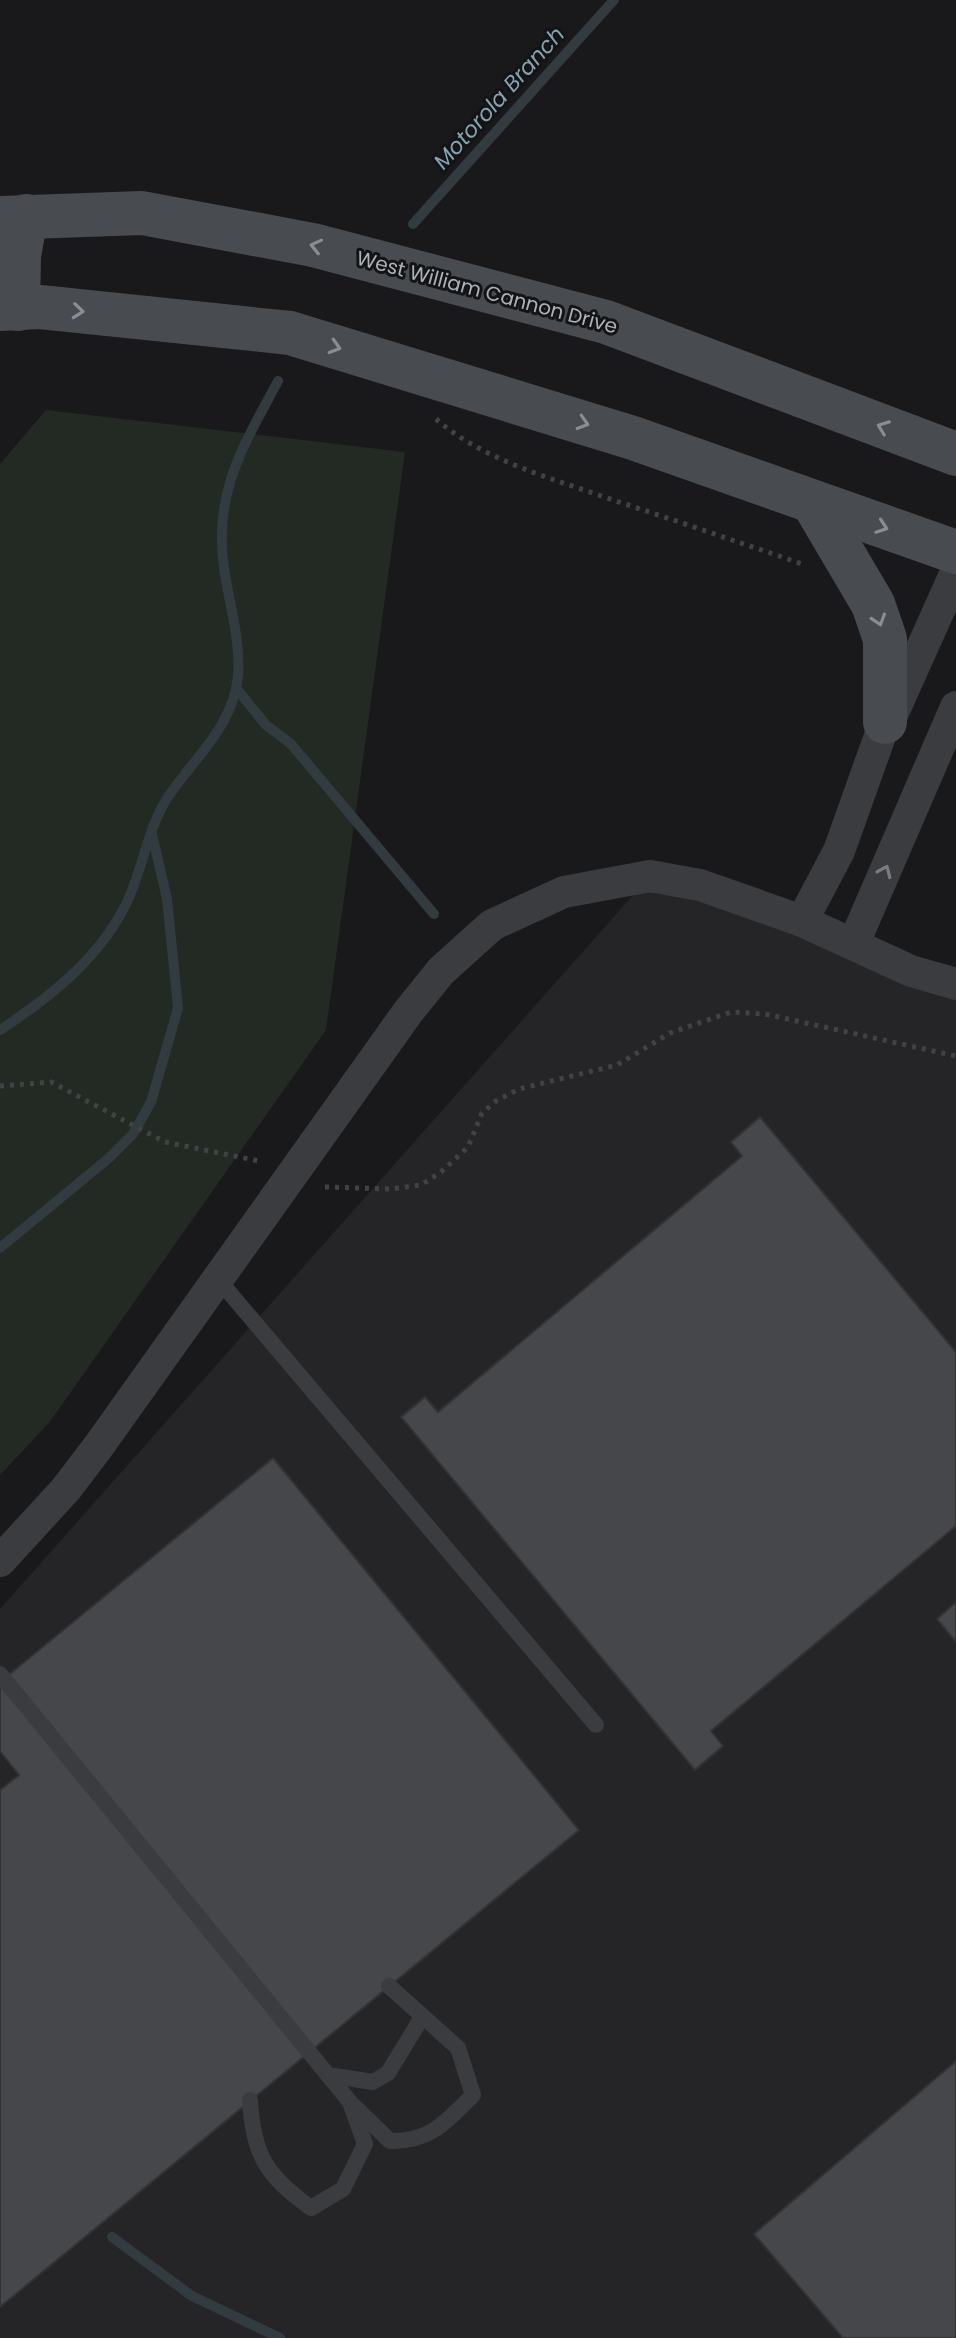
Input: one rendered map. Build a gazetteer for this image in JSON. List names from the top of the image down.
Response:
{
  "streets": {
    "main road": ["West William Cannon Drive"]
  },
  "water": ["Motorola Branch"]
}
